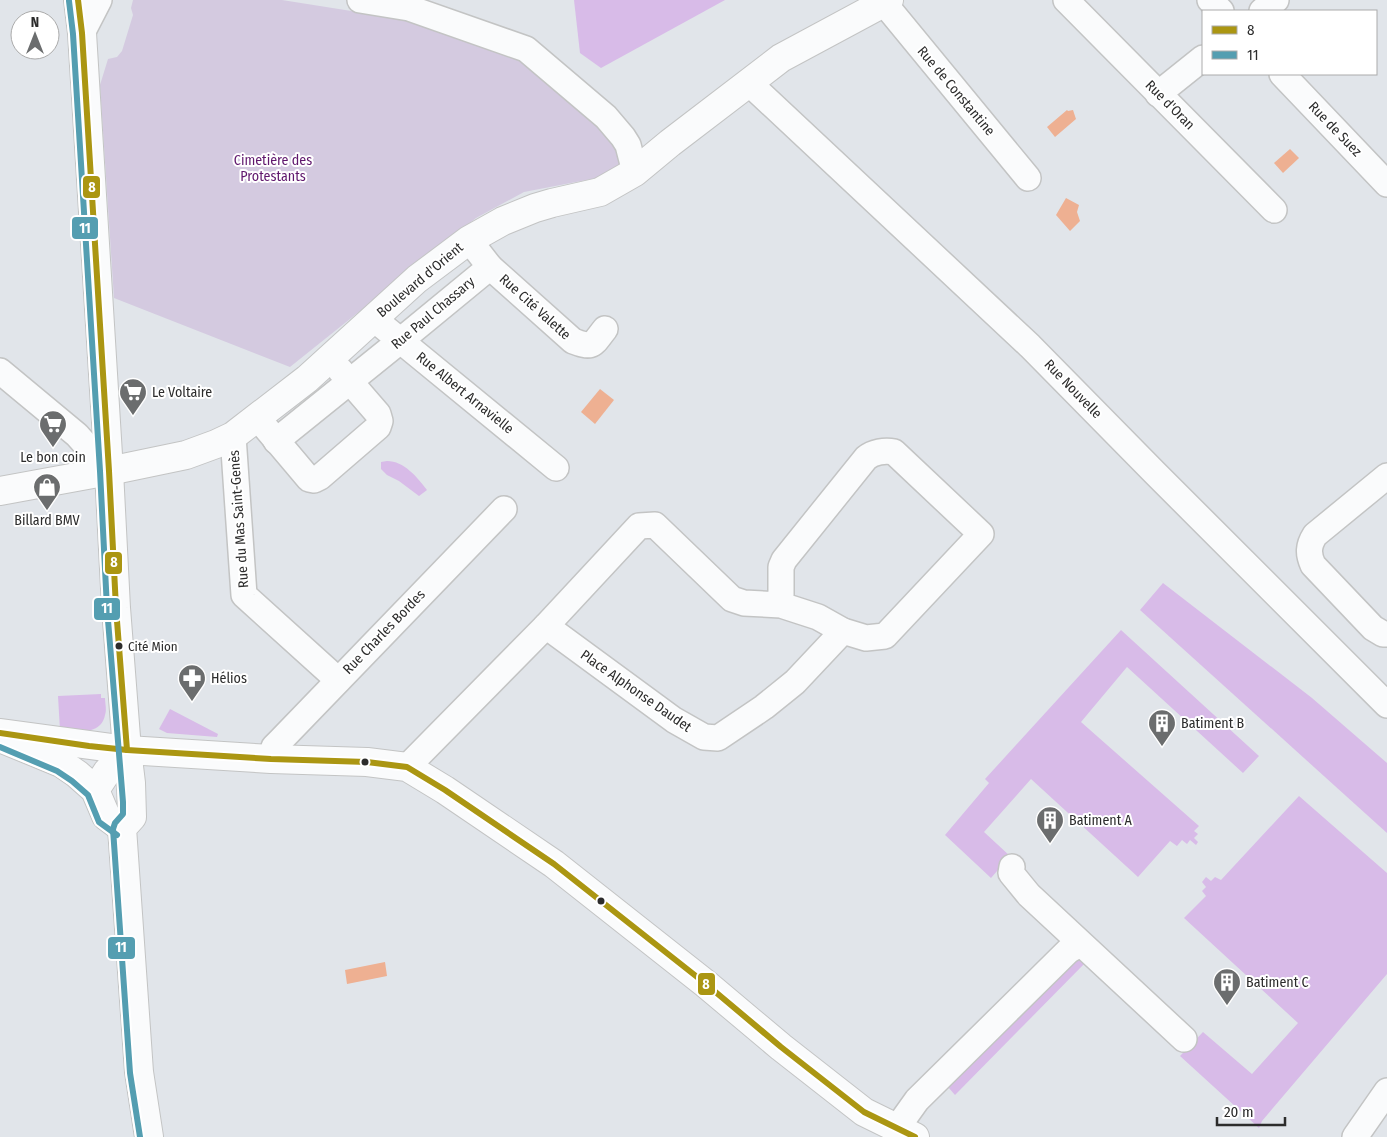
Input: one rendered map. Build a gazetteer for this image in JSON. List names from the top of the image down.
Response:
{
  "streets": {
    "main road": ["Boulevard d'Orient"],
    "street": [
      "Rue de Constantine",
      "Rue d'Oran",
      "Rue de Suez",
      "Rue Cité Valette",
      "Rue Paul Chassary",
      "Rue Nouvelle",
      "Rue Albert Arnavielle",
      "Rue du Mas Saint-Genès",
      "Rue Charles Bordes",
      "Place Alphonse Daudet"
    ]
  },
  "crossings": [
    ["Rue de Constantine", "Boulevard d'Orient"],
    ["Boulevard d'Orient", "Rue Nouvelle"],
    ["Boulevard d'Orient", "Rue Albert Arnavielle"],
    ["Boulevard d'Orient", "Rue du Mas Saint-Genès"],
    ["Rue Cité Valette", "Rue Paul Chassary"],
    ["Rue Paul Chassary", "Rue Albert Arnavielle"],
    ["Rue du Mas Saint-Genès", "Rue Charles Bordes"]
  ],
  "parks": ["Cimetière des Protestants"],
  "places": {
    "supermarket": ["Le Voltaire", "Le bon coin"],
    "shop": ["Billard BMV"],
    "other": ["Cité Mion"],
    "pharmacy": ["Hélios"],
    "building": ["Batiment B", "Batiment A", "Batiment C"]
  },
  "lines": ["transit line 8", "transit line 11"],
  "legend": ["8", "11"],
  "scale_bar": "20 m",
  "north": "top"
}
